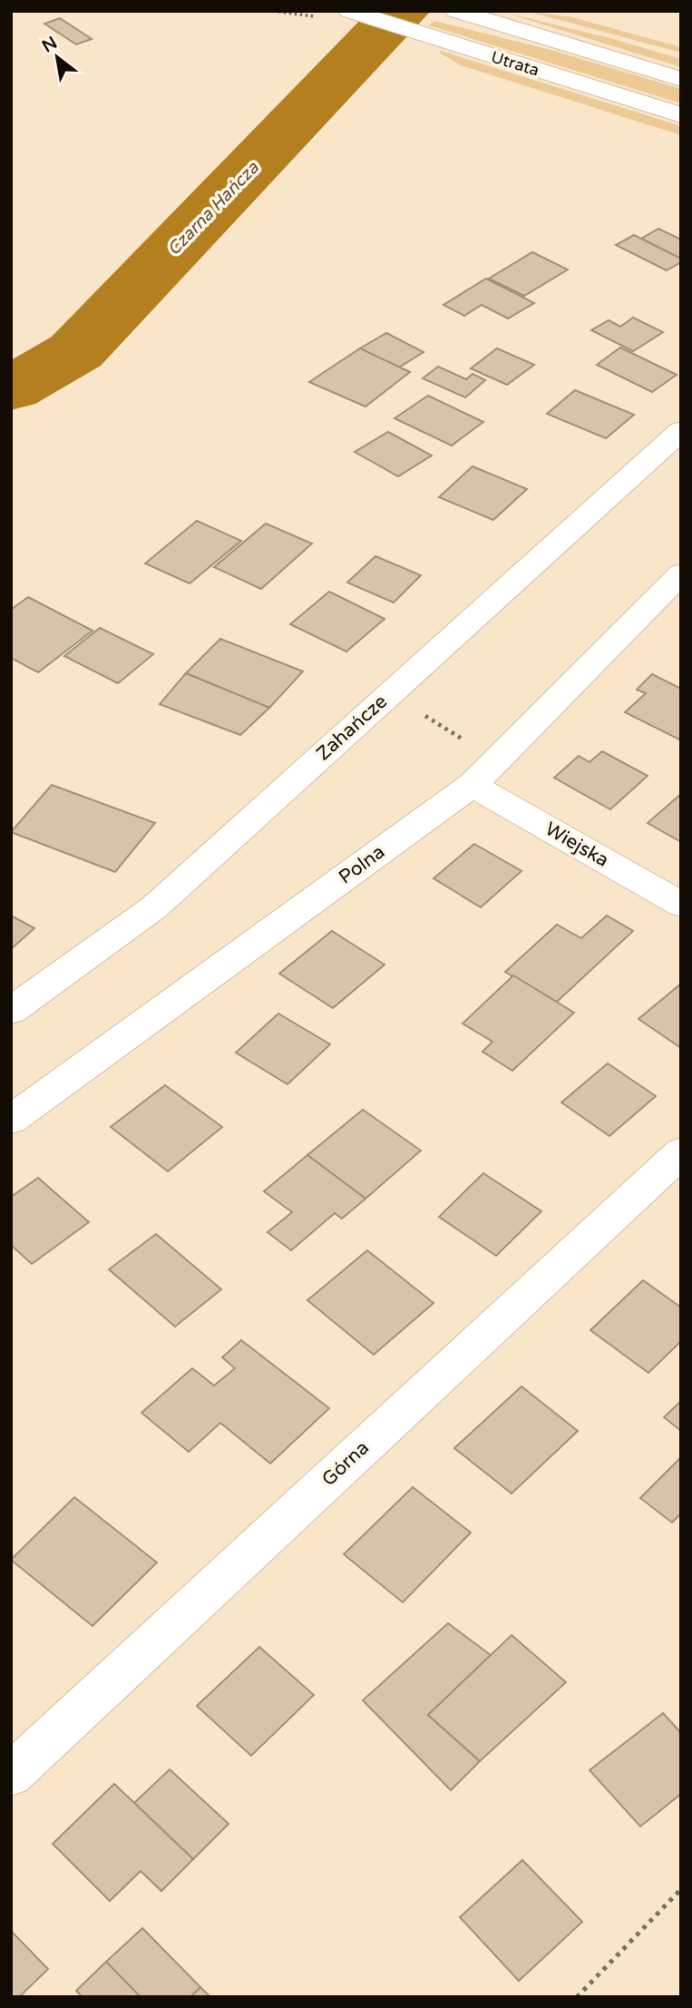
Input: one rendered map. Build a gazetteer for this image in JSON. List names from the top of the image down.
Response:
{
  "streets": {
    "street": [
      "Utrata",
      "Zahańcze",
      "Wiejska",
      "Polna",
      "Górna"
    ]
  },
  "crossings": [
    ["Wiejska", "Polna"]
  ],
  "water": ["Czarna Hańcza"],
  "north": "top left"
}
